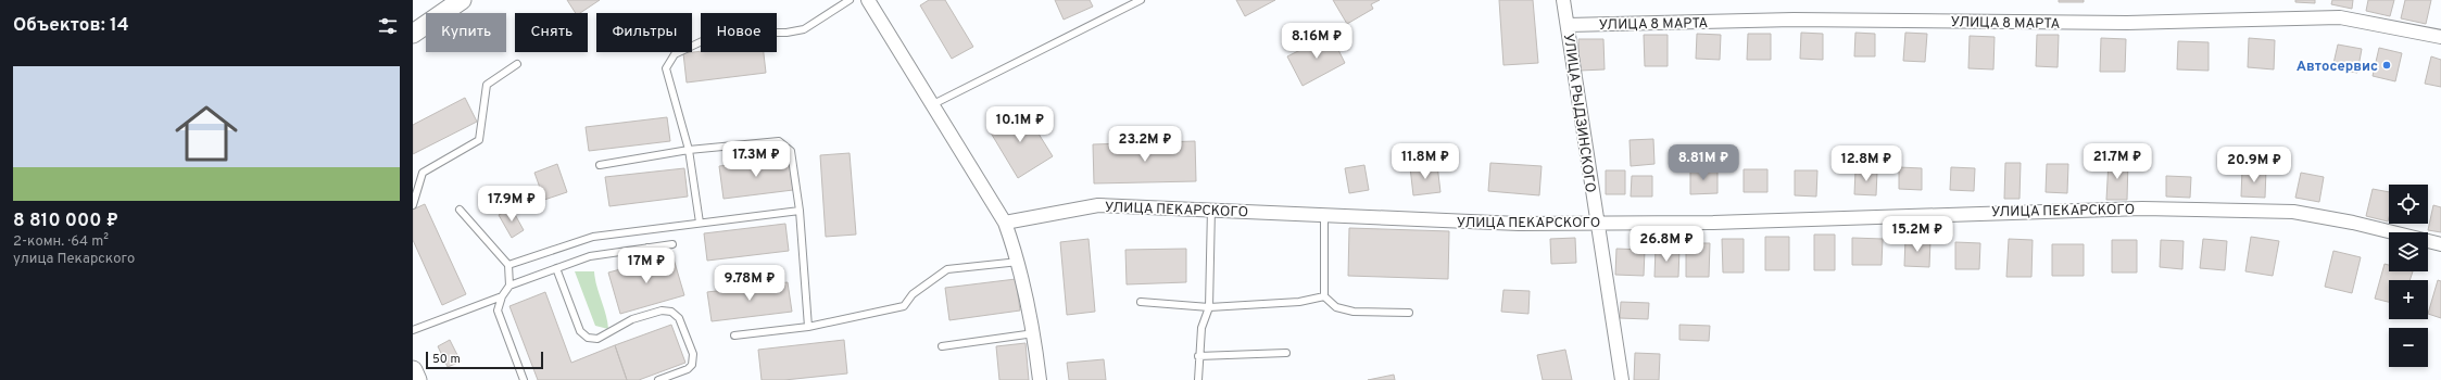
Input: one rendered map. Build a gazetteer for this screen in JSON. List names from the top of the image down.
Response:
{
  "streets": {
    "street": ["УЛИЦА 8 МАРТА", "УЛИЦА РЫДЗИНСКОГО", "УЛИЦА ПЕКАРСКОГО"]
  },
  "crossings": [
    ["УЛИЦА 8 МАРТА", "УЛИЦА РЫДЗИНСКОГО"],
    ["УЛИЦА РЫДЗИНСКОГО", "УЛИЦА ПЕКАРСКОГО"]
  ],
  "places": ["Автосервис"],
  "scale_bar": "50 m",
  "page": {
    "heading": "Объектов: 14",
    "chip": [
      "Купить",
      "Снять",
      "Фильтры",
      "Новое"
    ],
    "price": [
      "8.16M ₽",
      "10.1M ₽",
      "23.2M ₽",
      "17.3M ₽",
      "11.8M ₽",
      "21.7M ₽",
      "8.81M ₽",
      "12.8M ₽",
      "20.9M ₽",
      "17.9M ₽",
      "15.2M ₽",
      "26.8M ₽",
      "17M ₽",
      "9.78M ₽"
    ],
    "list": [
      {
        "name": "8 810 000 ₽",
        "note": "2-комн. · 64 m² · улица Пекарского"
      }
    ],
    "map_buttons": ["+", "−"],
    "scale": "50 m"
  }
}
